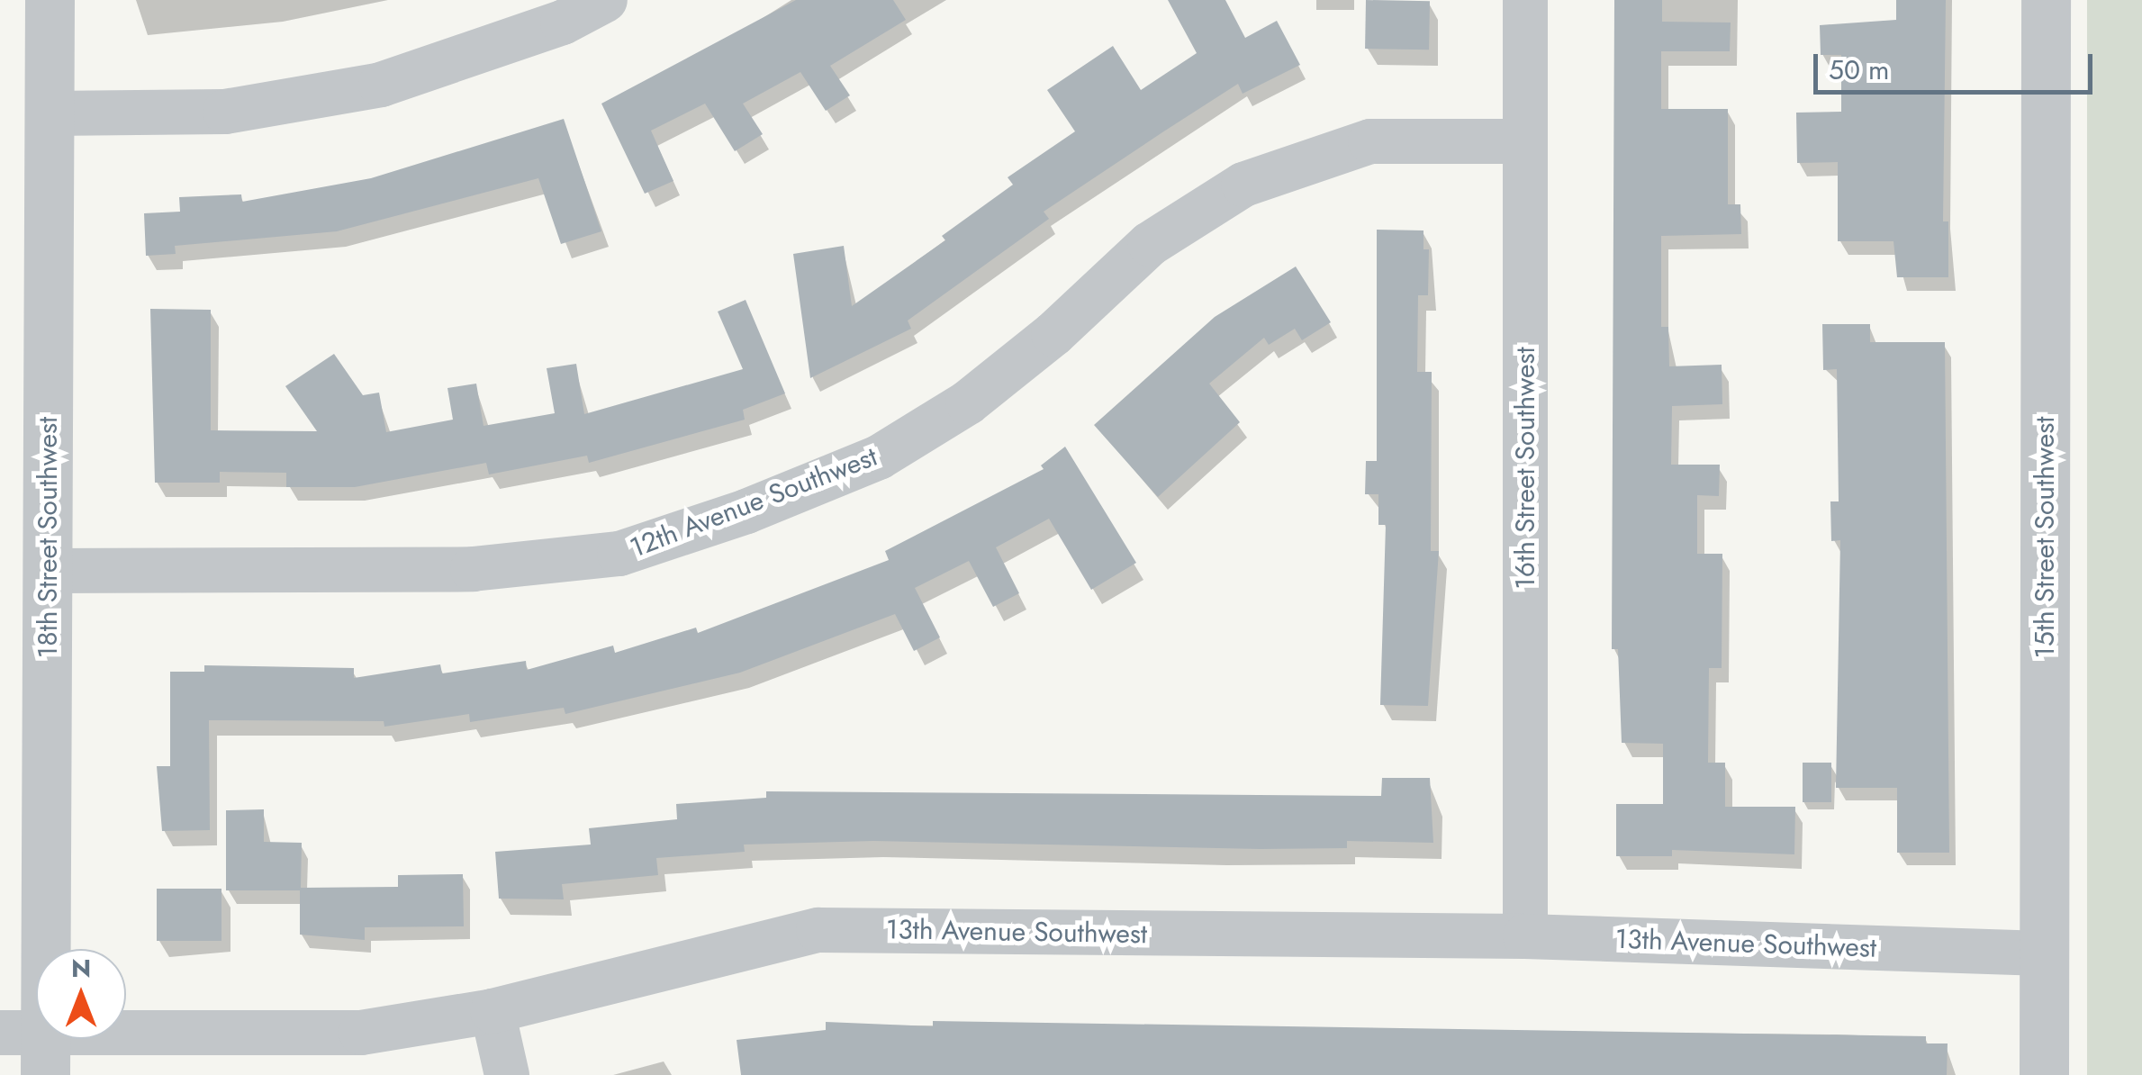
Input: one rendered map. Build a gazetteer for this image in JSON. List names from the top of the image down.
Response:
{
  "streets": {
    "street": [
      "16th Street Southwest",
      "12th Avenue Southwest",
      "18th Street Southwest",
      "15th Street Southwest",
      "13th Avenue Southwest"
    ]
  },
  "crossings": [
    ["16th Street Southwest", "12th Avenue Southwest"],
    ["16th Street Southwest", "13th Avenue Southwest"],
    ["12th Avenue Southwest", "18th Street Southwest"],
    ["18th Street Southwest", "13th Avenue Southwest"],
    ["15th Street Southwest", "13th Avenue Southwest"]
  ],
  "scale_bar": "50 m",
  "north": "top"
}
